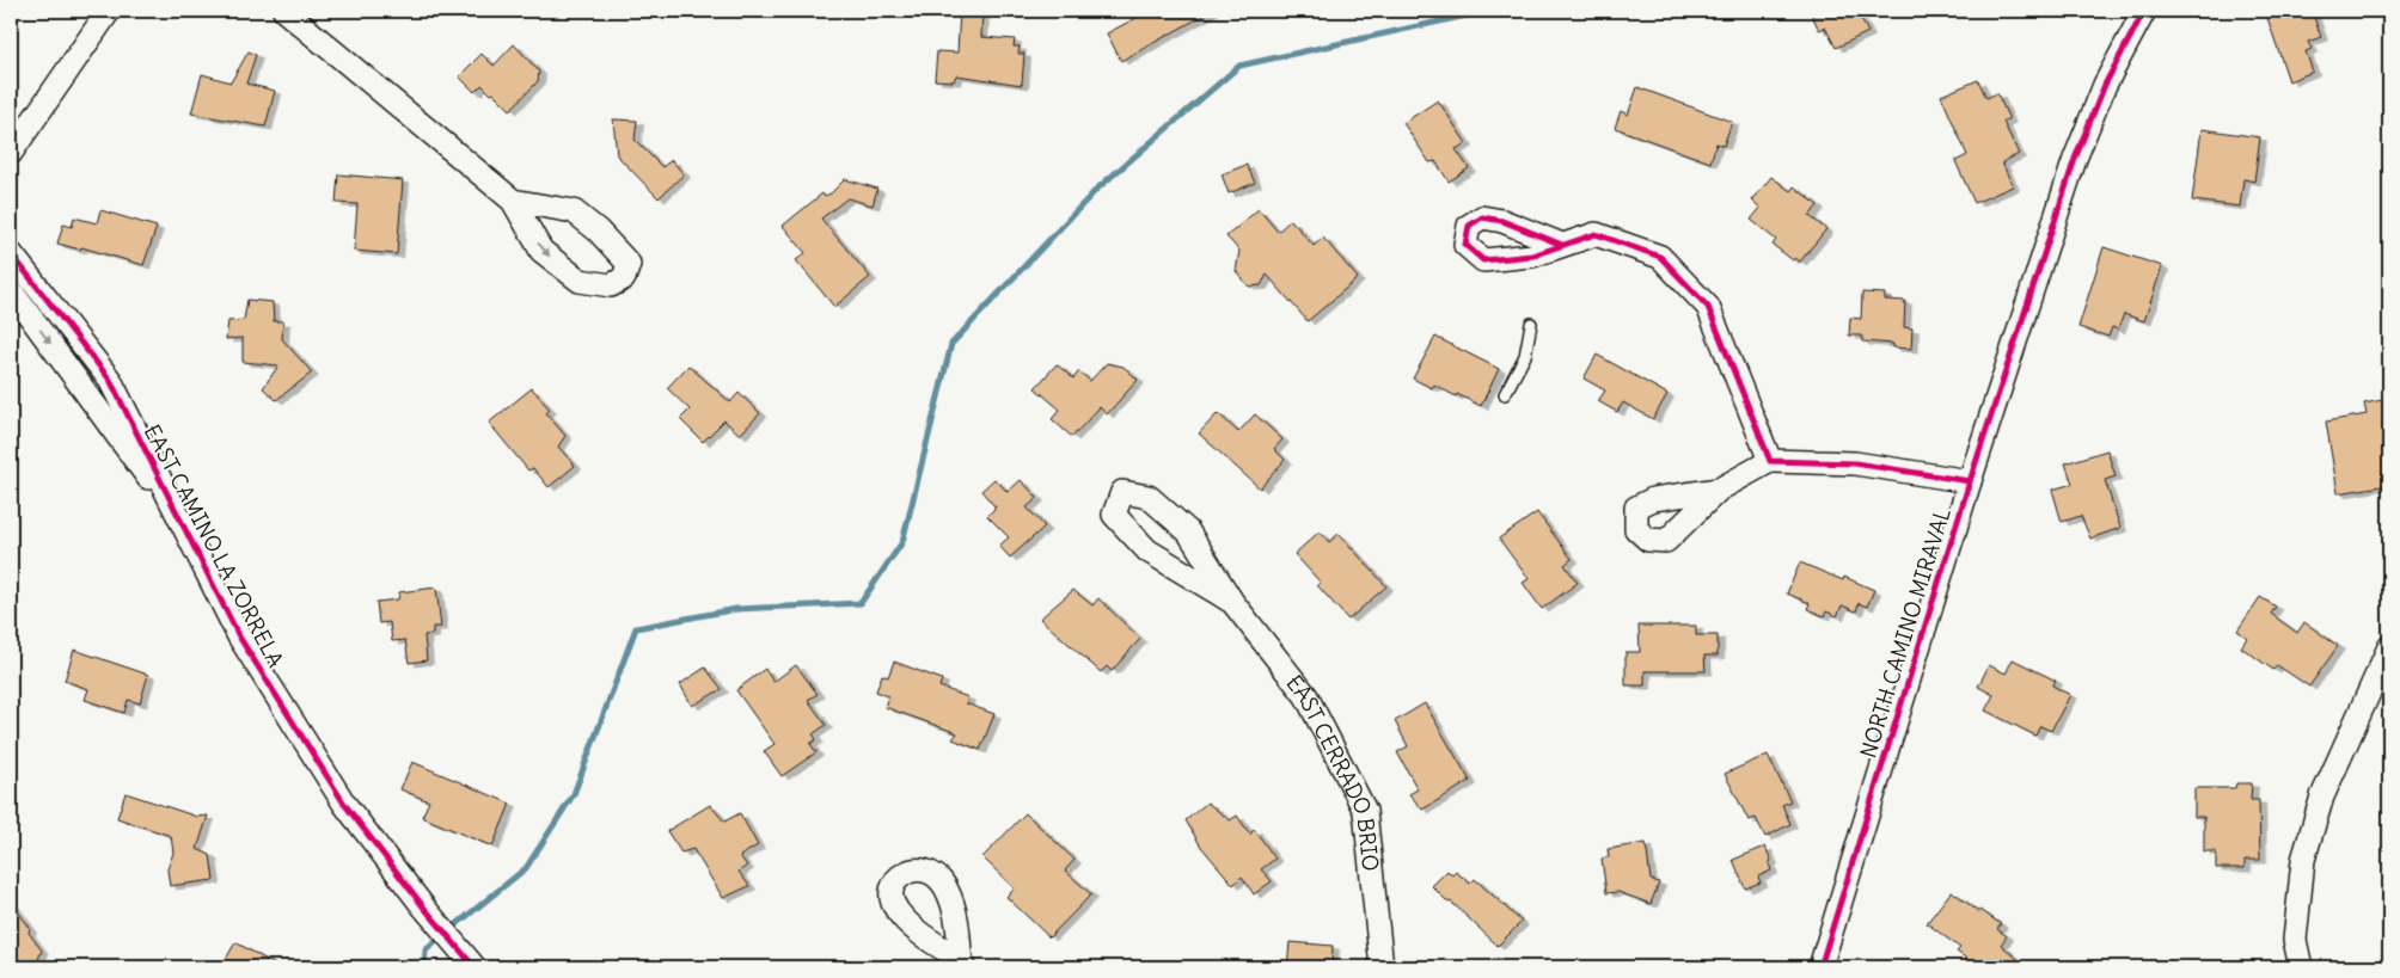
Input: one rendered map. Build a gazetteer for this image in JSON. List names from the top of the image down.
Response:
{
  "streets": {
    "street": ["EAST CAMINO LA ZORRELA", "NORTH CAMINO MIRAVAL", "EAST CERRADO BRIO"]
  }
}
